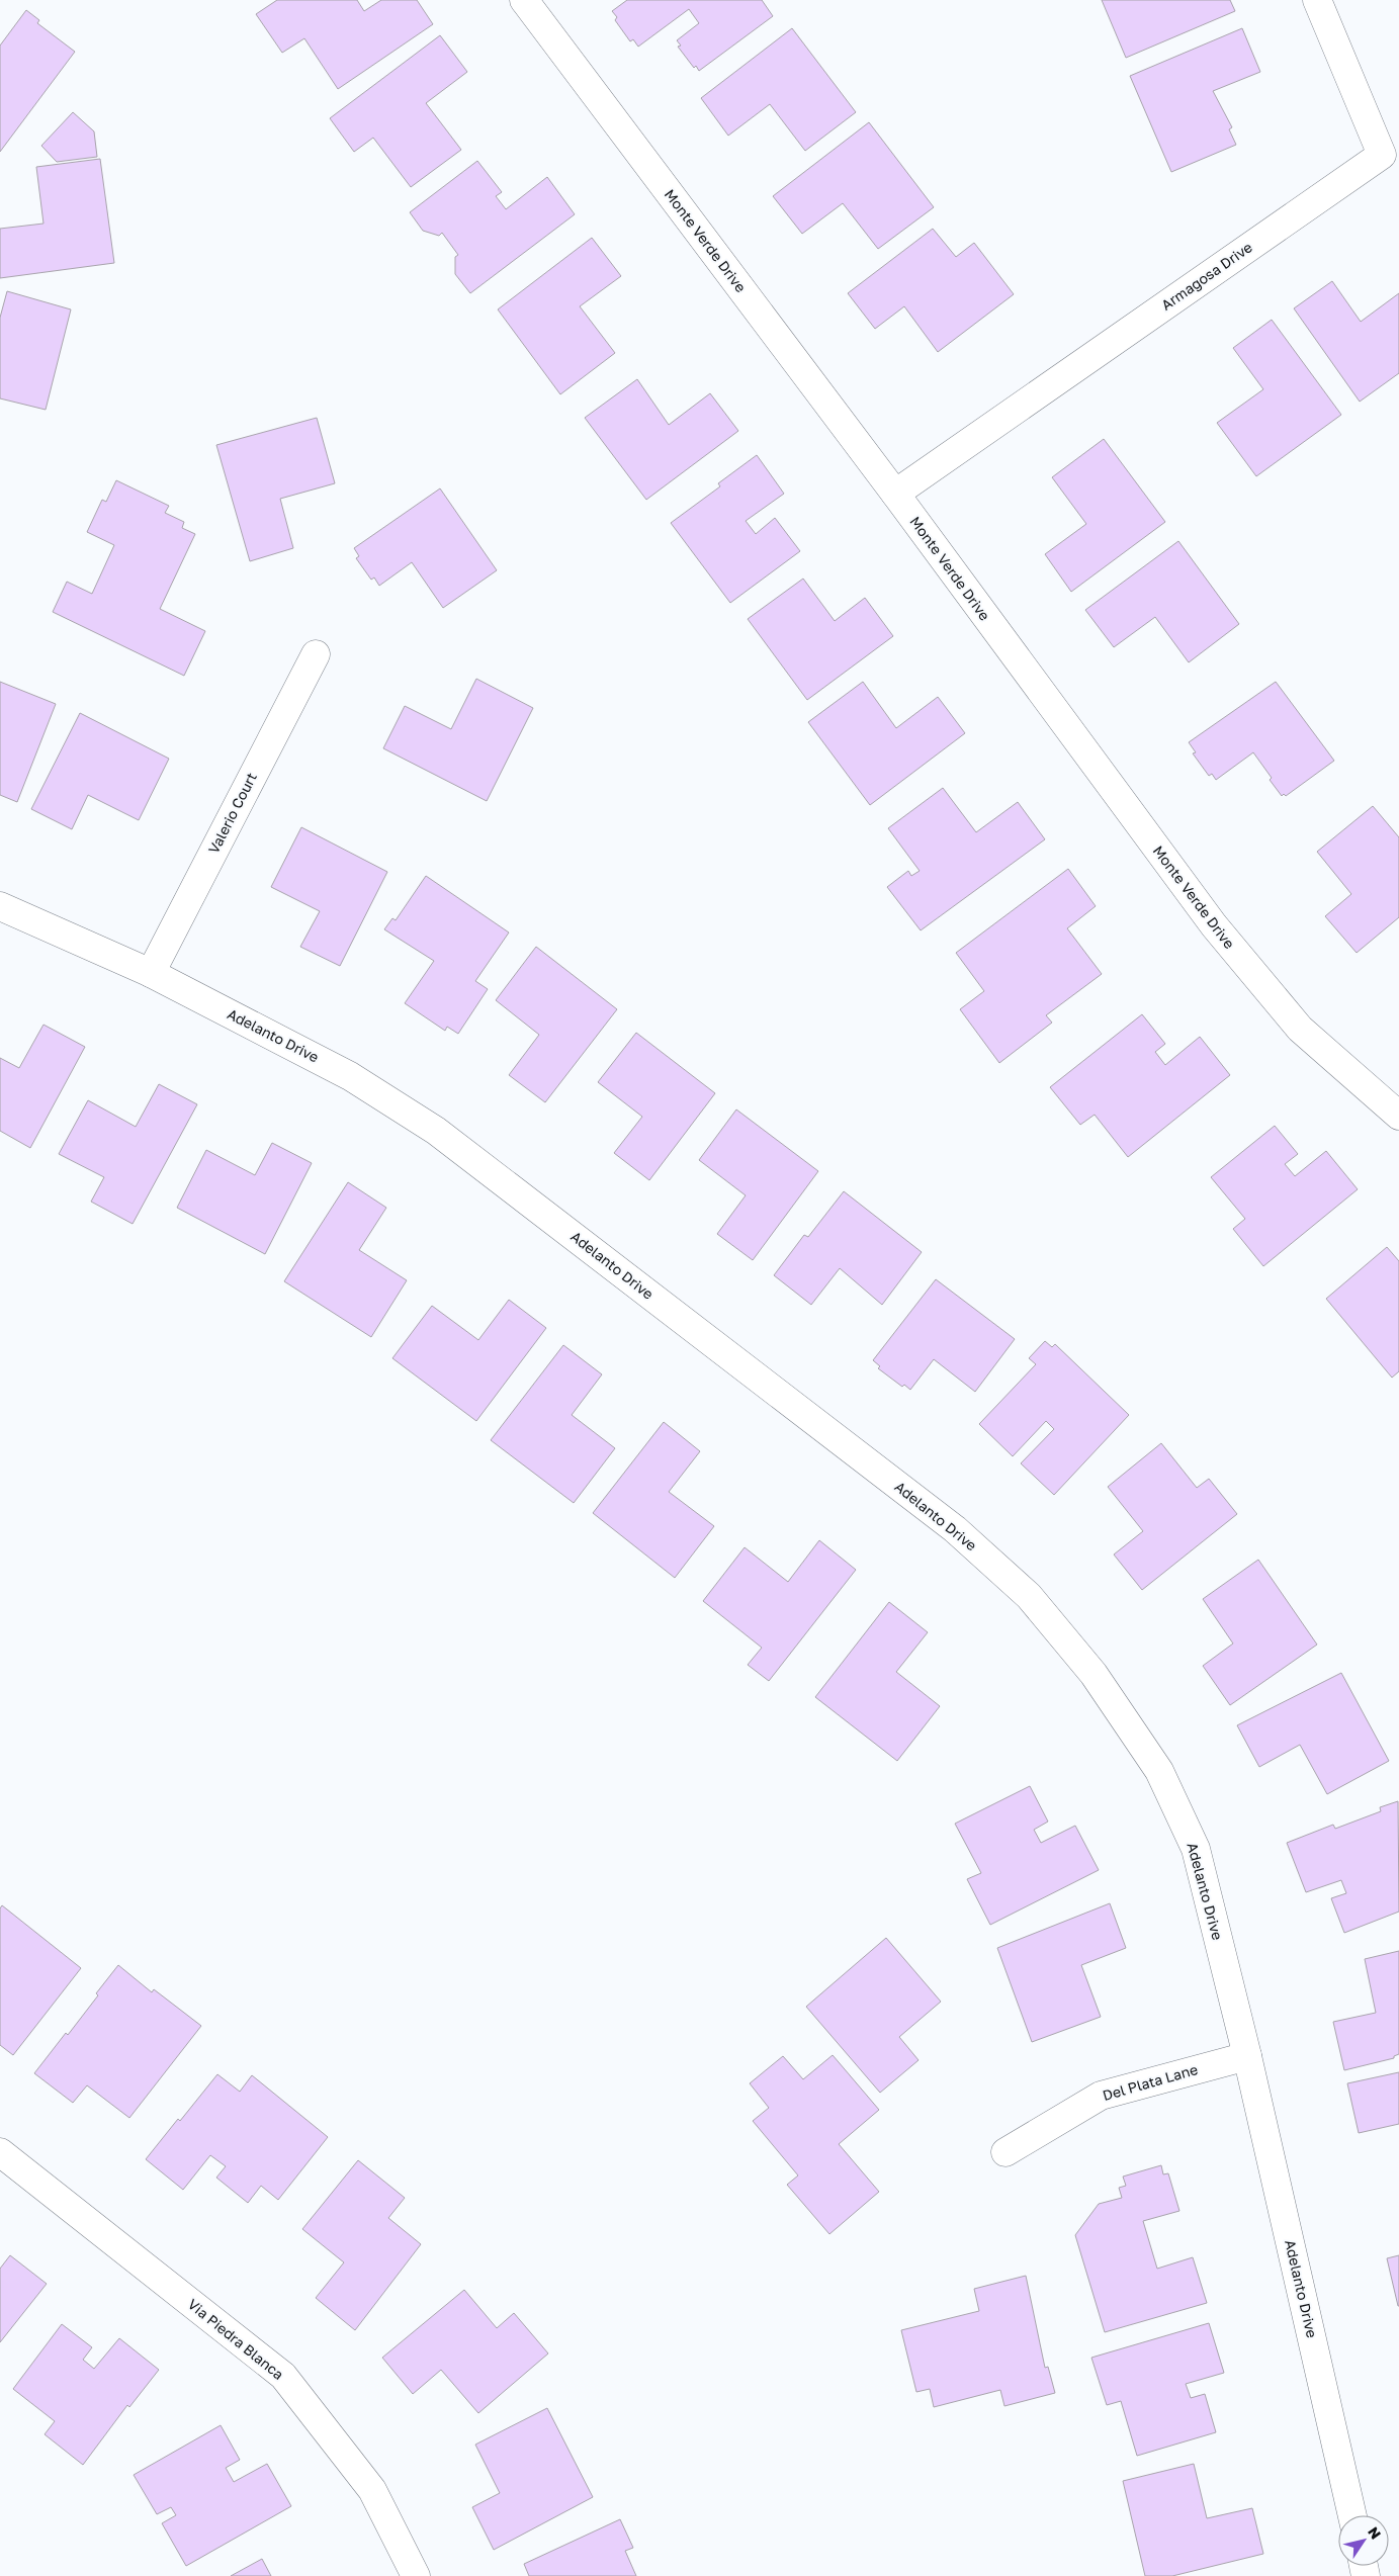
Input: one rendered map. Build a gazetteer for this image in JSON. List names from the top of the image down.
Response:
{
  "streets": {
    "street": [
      "Monte Verde Drive",
      "Armagosa Drive",
      "Valerio Court",
      "Adelanto Drive",
      "Del Plata Lane",
      "Via Piedra Blanca"
    ]
  },
  "crossings": [
    ["Monte Verde Drive", "Armagosa Drive"],
    ["Valerio Court", "Adelanto Drive"],
    ["Adelanto Drive", "Del Plata Lane"]
  ],
  "north": "top right"
}
